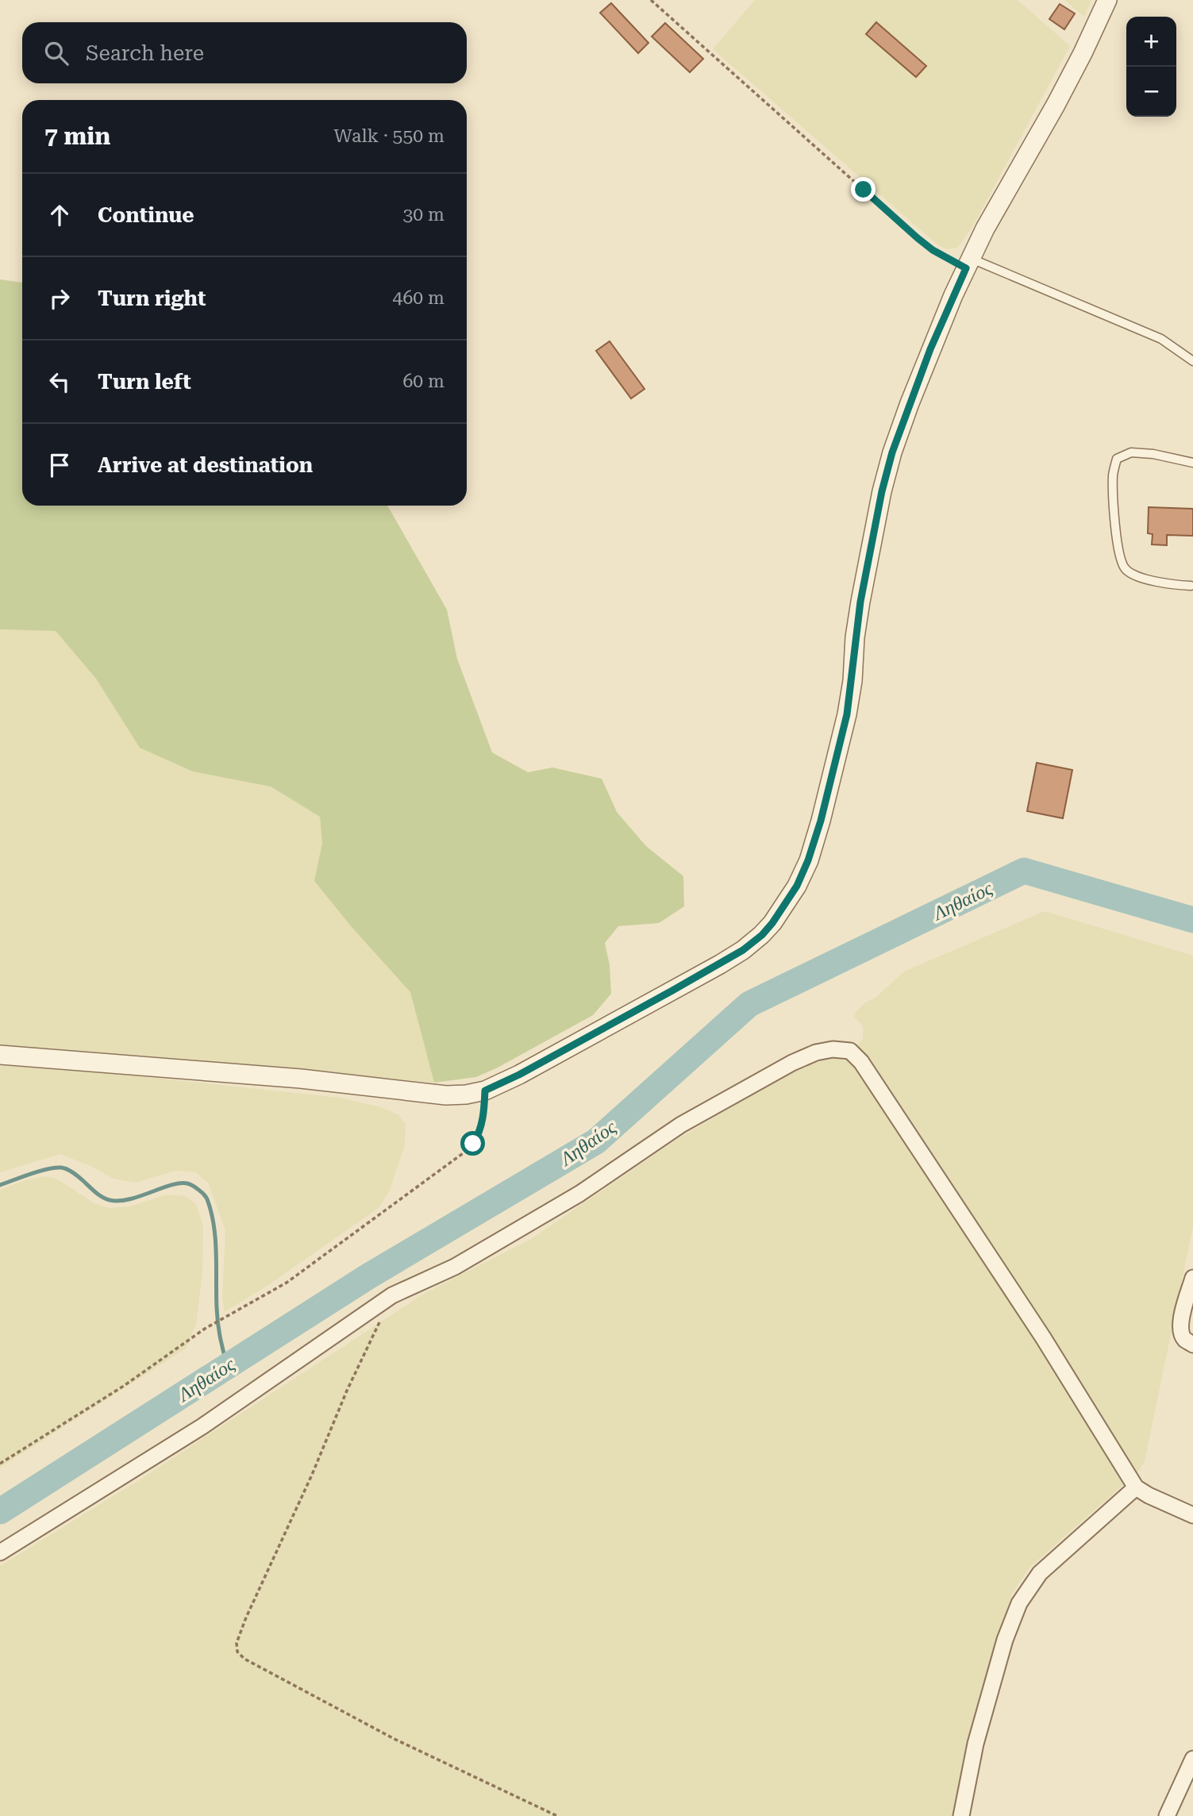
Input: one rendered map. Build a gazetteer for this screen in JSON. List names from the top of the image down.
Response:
{
  "water": ["Ληθαίος"],
  "page": {
    "map_buttons": ["+", "−"],
    "search": "Search here",
    "heading": ["7 min", "Walk · 550 m"],
    "list": [
      ["Continue", "30 m"],
      ["Turn right", "460 m"],
      ["Turn left", "60 m"],
      "Arrive at destination"
    ]
  }
}
